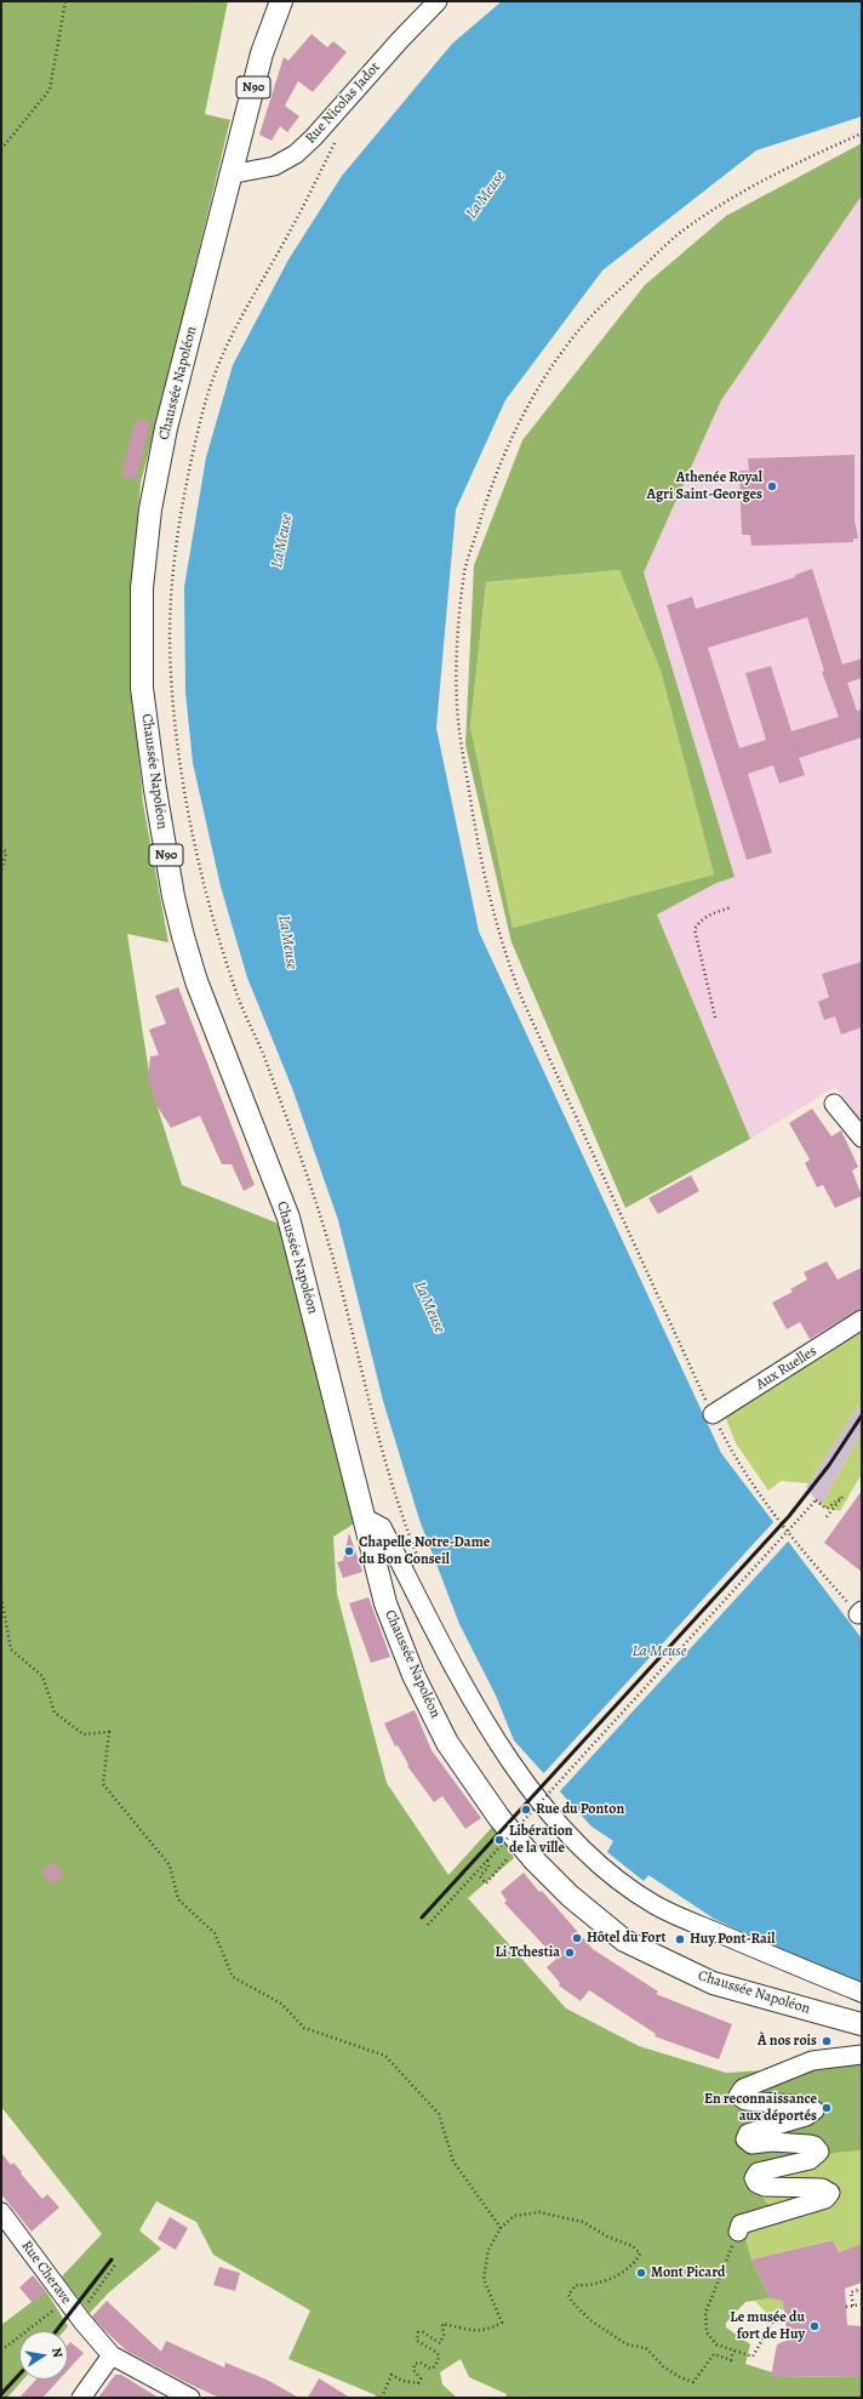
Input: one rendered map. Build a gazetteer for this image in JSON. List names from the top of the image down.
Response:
{
  "streets": {
    "main road": ["N90", "Chaussée Napoléon"],
    "street": ["Rue Nicolas Jadot", "Aux Ruelles", "Rue Cherave"]
  },
  "crossings": [
    ["N90", "Rue Nicolas Jadot"],
    ["N90", "Chaussée Napoléon"],
    ["Rue Nicolas Jadot", "Chaussée Napoléon"]
  ],
  "water": ["La Meuse"],
  "places": [
    "Athenée Royal Agri Saint-Georges",
    "Chapelle Notre-Dame du Bon Conseil",
    "Rue du Ponton",
    "Libération de la ville",
    "Hôtel du Fort",
    "Huy Pont-Rail",
    "Li Tchestia",
    "À nos rois",
    "En reconnaissance aux déportés",
    "Mont Picard",
    "Le musée du fort de Huy"
  ],
  "north": "right"
}
